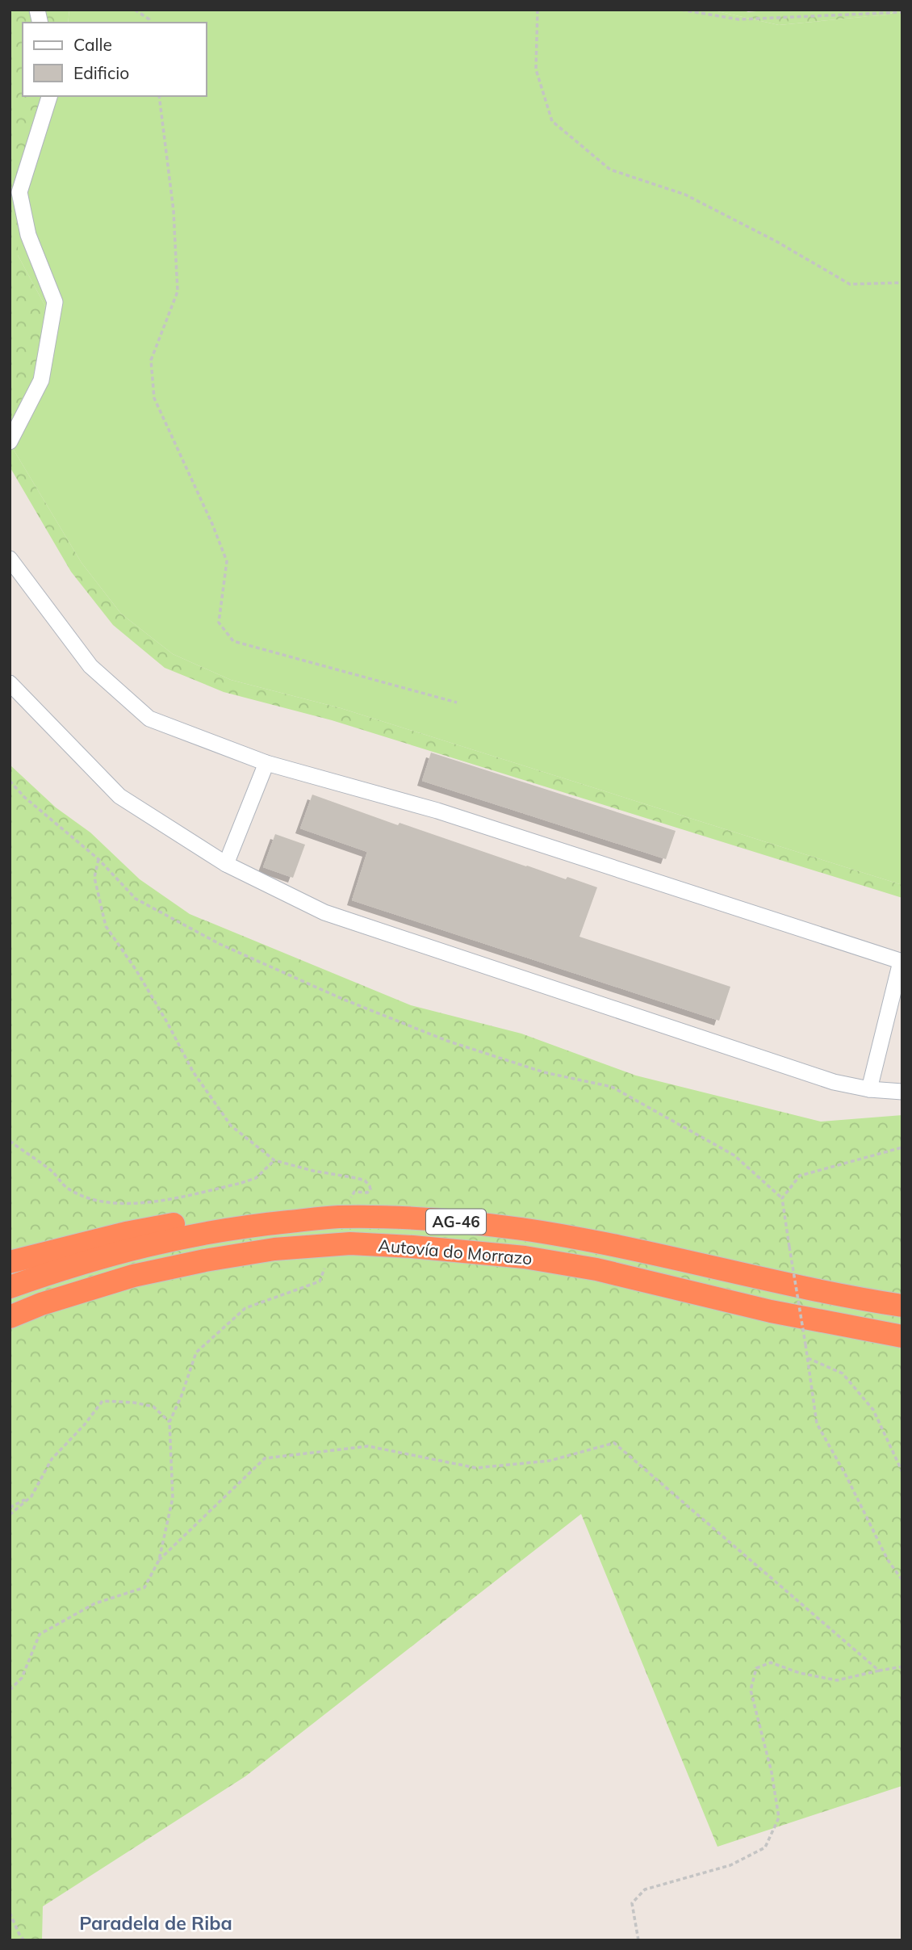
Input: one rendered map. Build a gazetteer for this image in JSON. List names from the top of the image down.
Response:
{
  "streets": {
    "highway": ["AG-46", "Autovía do Morrazo"]
  },
  "districts": ["Paradela de Riba"],
  "legend": ["Calle", "Edificio"]
}
